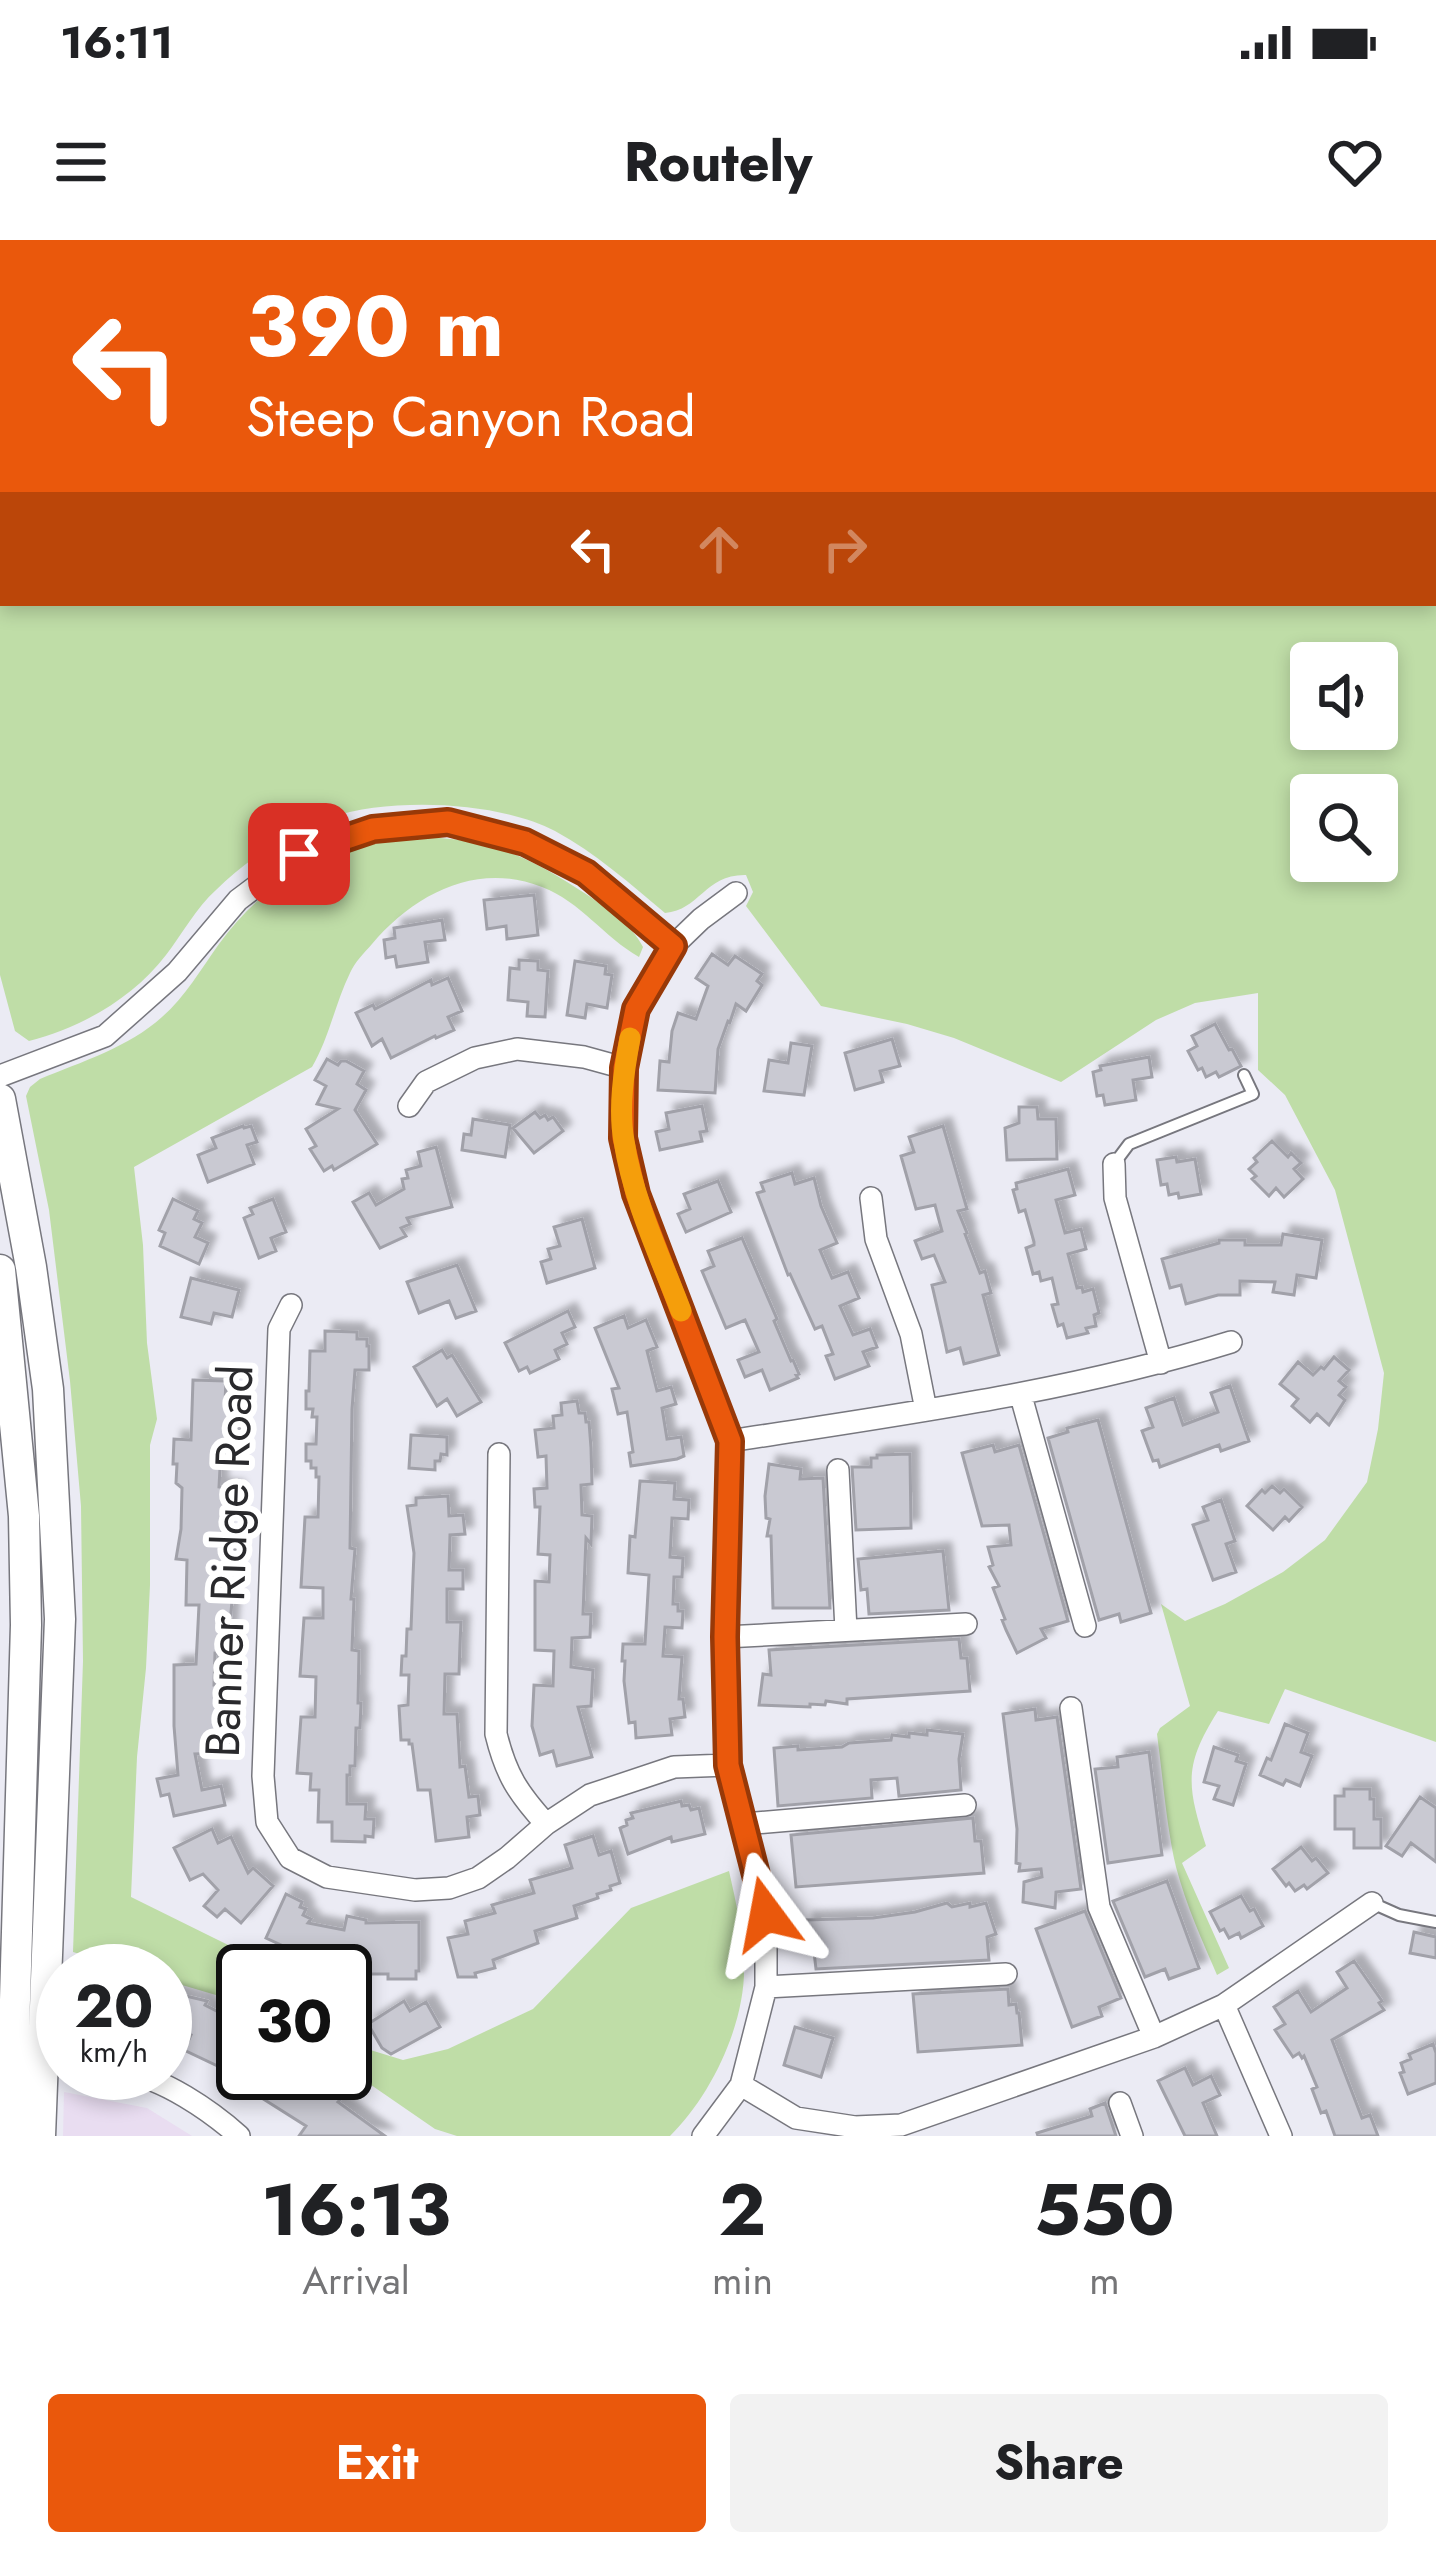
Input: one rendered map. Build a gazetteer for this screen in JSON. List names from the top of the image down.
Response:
{
  "streets": {
    "street": ["Banner Ridge Road"]
  },
  "page": {
    "status": "16:11",
    "header": "Routely",
    "turn": ["390 m", "Steep Canyon Road"],
    "speed": "20 km/h",
    "limit": "30",
    "eta": [
      "16:13",
      "Arrival",
      "2",
      "min",
      "550",
      "m"
    ],
    "buttons": ["Exit", "Share"]
  }
}
